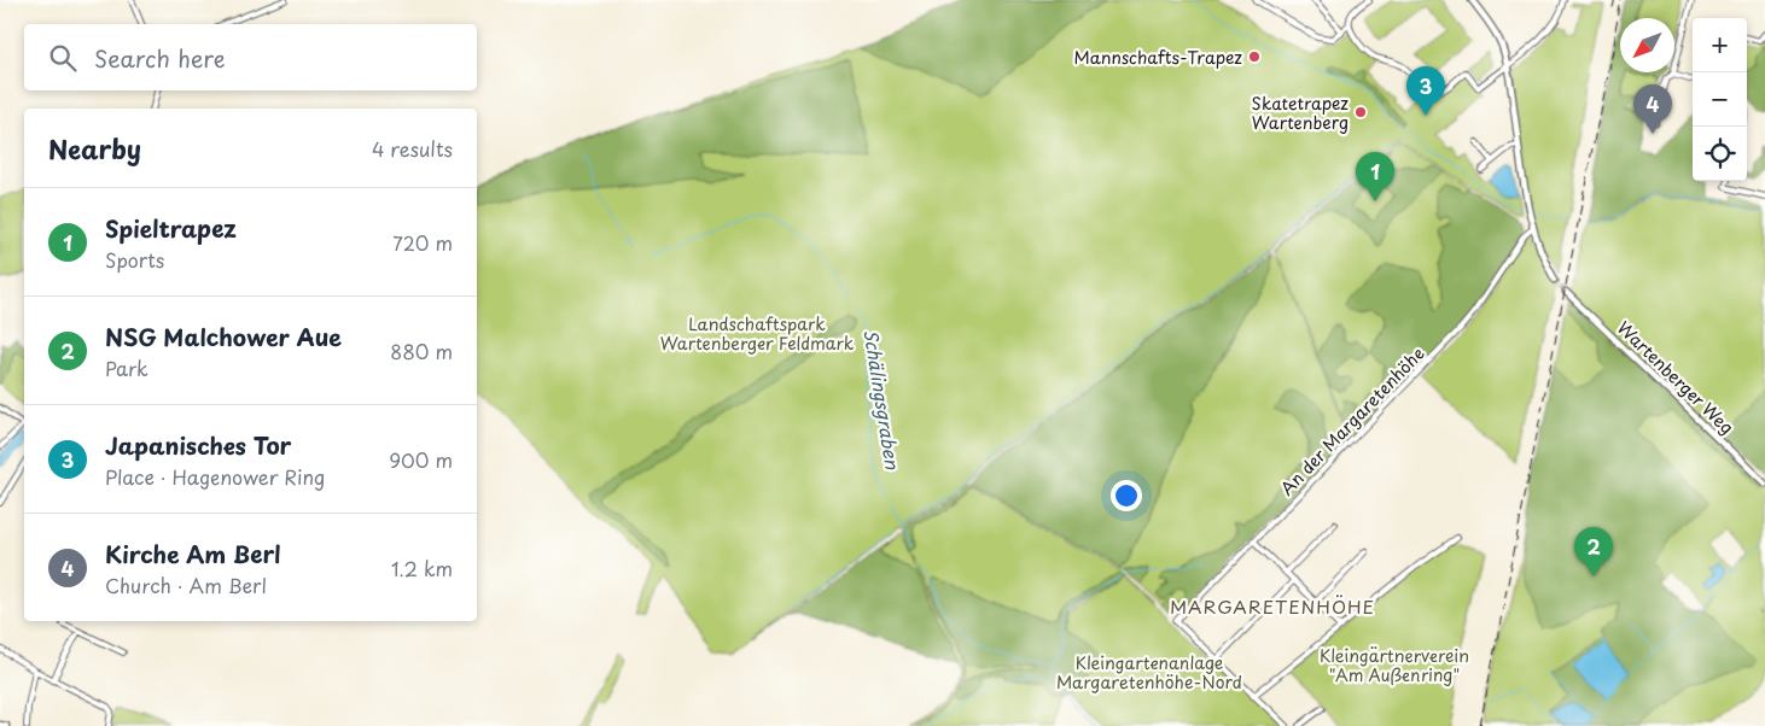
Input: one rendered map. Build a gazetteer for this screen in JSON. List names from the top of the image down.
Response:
{
  "streets": {
    "main road": ["Wartenberger Weg"],
    "street": ["An der Margaretenhöhe"]
  },
  "districts": ["MARGARETENHÖHE"],
  "water": ["Schälingsgraben"],
  "parks": ["Landschaftspark Wartenberger Feldmark", "Kleingärtnerverein \"Am Außenring\"", "Kleingartenanlage Margaretenhöhe-Nord"],
  "places": ["Mannschafts-Trapez", "Skatetrapez Wartenberg"],
  "north": "bottom left",
  "page": {
    "map_buttons": ["+", "−"],
    "search": "Search here",
    "pins": [
      "3",
      "4",
      "1",
      "2"
    ],
    "heading": ["Nearby", "4 results"],
    "list": [
      {
        "mark": "1",
        "name": "Spieltrapez",
        "note": "Sports",
        "value": "720 m"
      },
      {
        "mark": "2",
        "name": "NSG Malchower Aue",
        "note": "Park",
        "value": "880 m"
      },
      {
        "mark": "3",
        "name": "Japanisches Tor",
        "note": "Place · Hagenower Ring",
        "value": "900 m"
      },
      {
        "mark": "4",
        "name": "Kirche Am Berl",
        "note": "Church · Am Berl",
        "value": "1.2 km"
      }
    ]
  }
}
